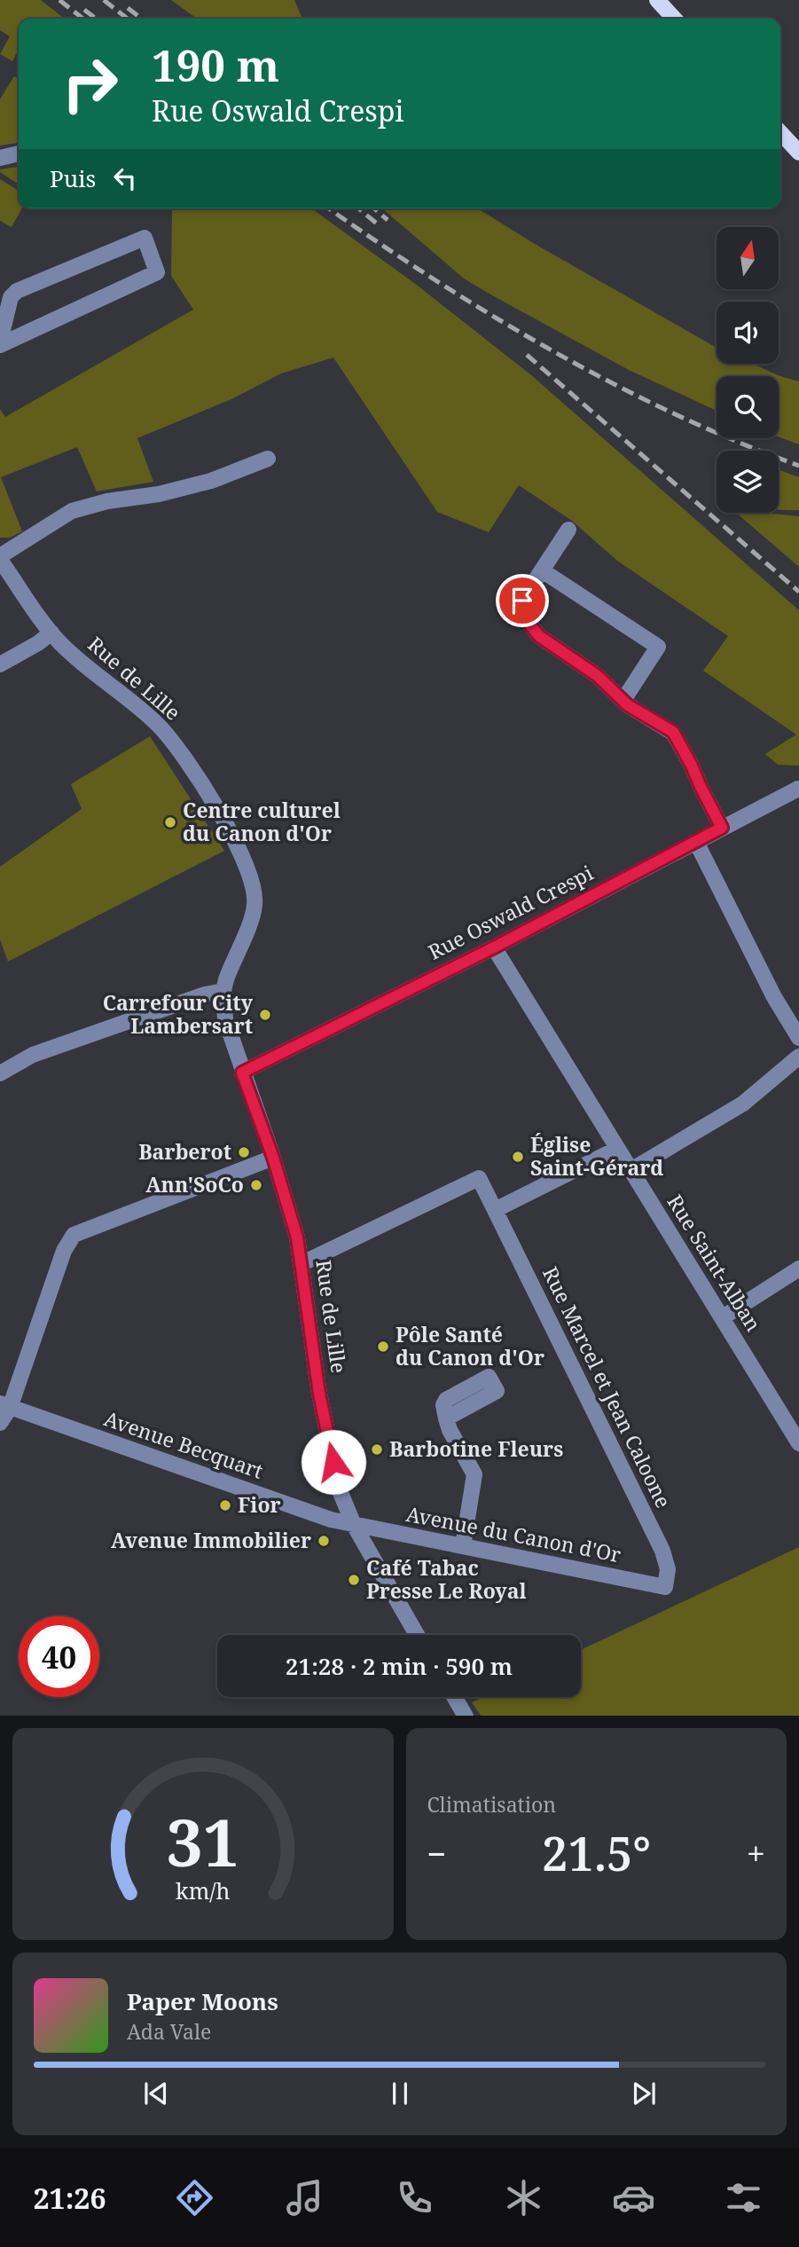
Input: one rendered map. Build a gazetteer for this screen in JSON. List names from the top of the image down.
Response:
{
  "streets": {
    "street": [
      "Rue de Lille",
      "Rue Oswald Crespi",
      "Rue Saint-Alban",
      "Rue Marcel et Jean Caloone",
      "Avenue Becquart",
      "Avenue du Canon d'Or"
    ]
  },
  "crossings": [
    ["Rue de Lille", "Rue Oswald Crespi"],
    ["Rue de Lille", "Rue Marcel et Jean Caloone"],
    ["Rue de Lille", "Avenue Becquart"],
    ["Rue de Lille", "Avenue du Canon d'Or"],
    ["Rue Oswald Crespi", "Rue Saint-Alban"],
    ["Rue Marcel et Jean Caloone", "Avenue du Canon d'Or"],
    ["Avenue Becquart", "Avenue du Canon d'Or"]
  ],
  "places": [
    "Centre culturel du Canon d'Or",
    "Carrefour City Lambersart",
    "Barberot",
    "Église Saint-Gérard",
    "Ann'SoCo",
    "Pôle Santé du Canon d'Or",
    "Barbotine Fleurs",
    "Fior",
    "Avenue Immobilier",
    "Café Tabac Presse Le Royal"
  ],
  "north": "top",
  "page": {
    "turn": ["190 m", "Rue Oswald Crespi"],
    "then": "Puis",
    "limit": "40",
    "trip": "21:28 · 2 min · 590 m",
    "tile": "Climatisation",
    "heat": ["−", "21.5°", "+"],
    "song": ["Paper Moons", "Ada Vale"],
    "tabs": "21:26",
    "gauge": ["31", "km/h"]
  }
}
